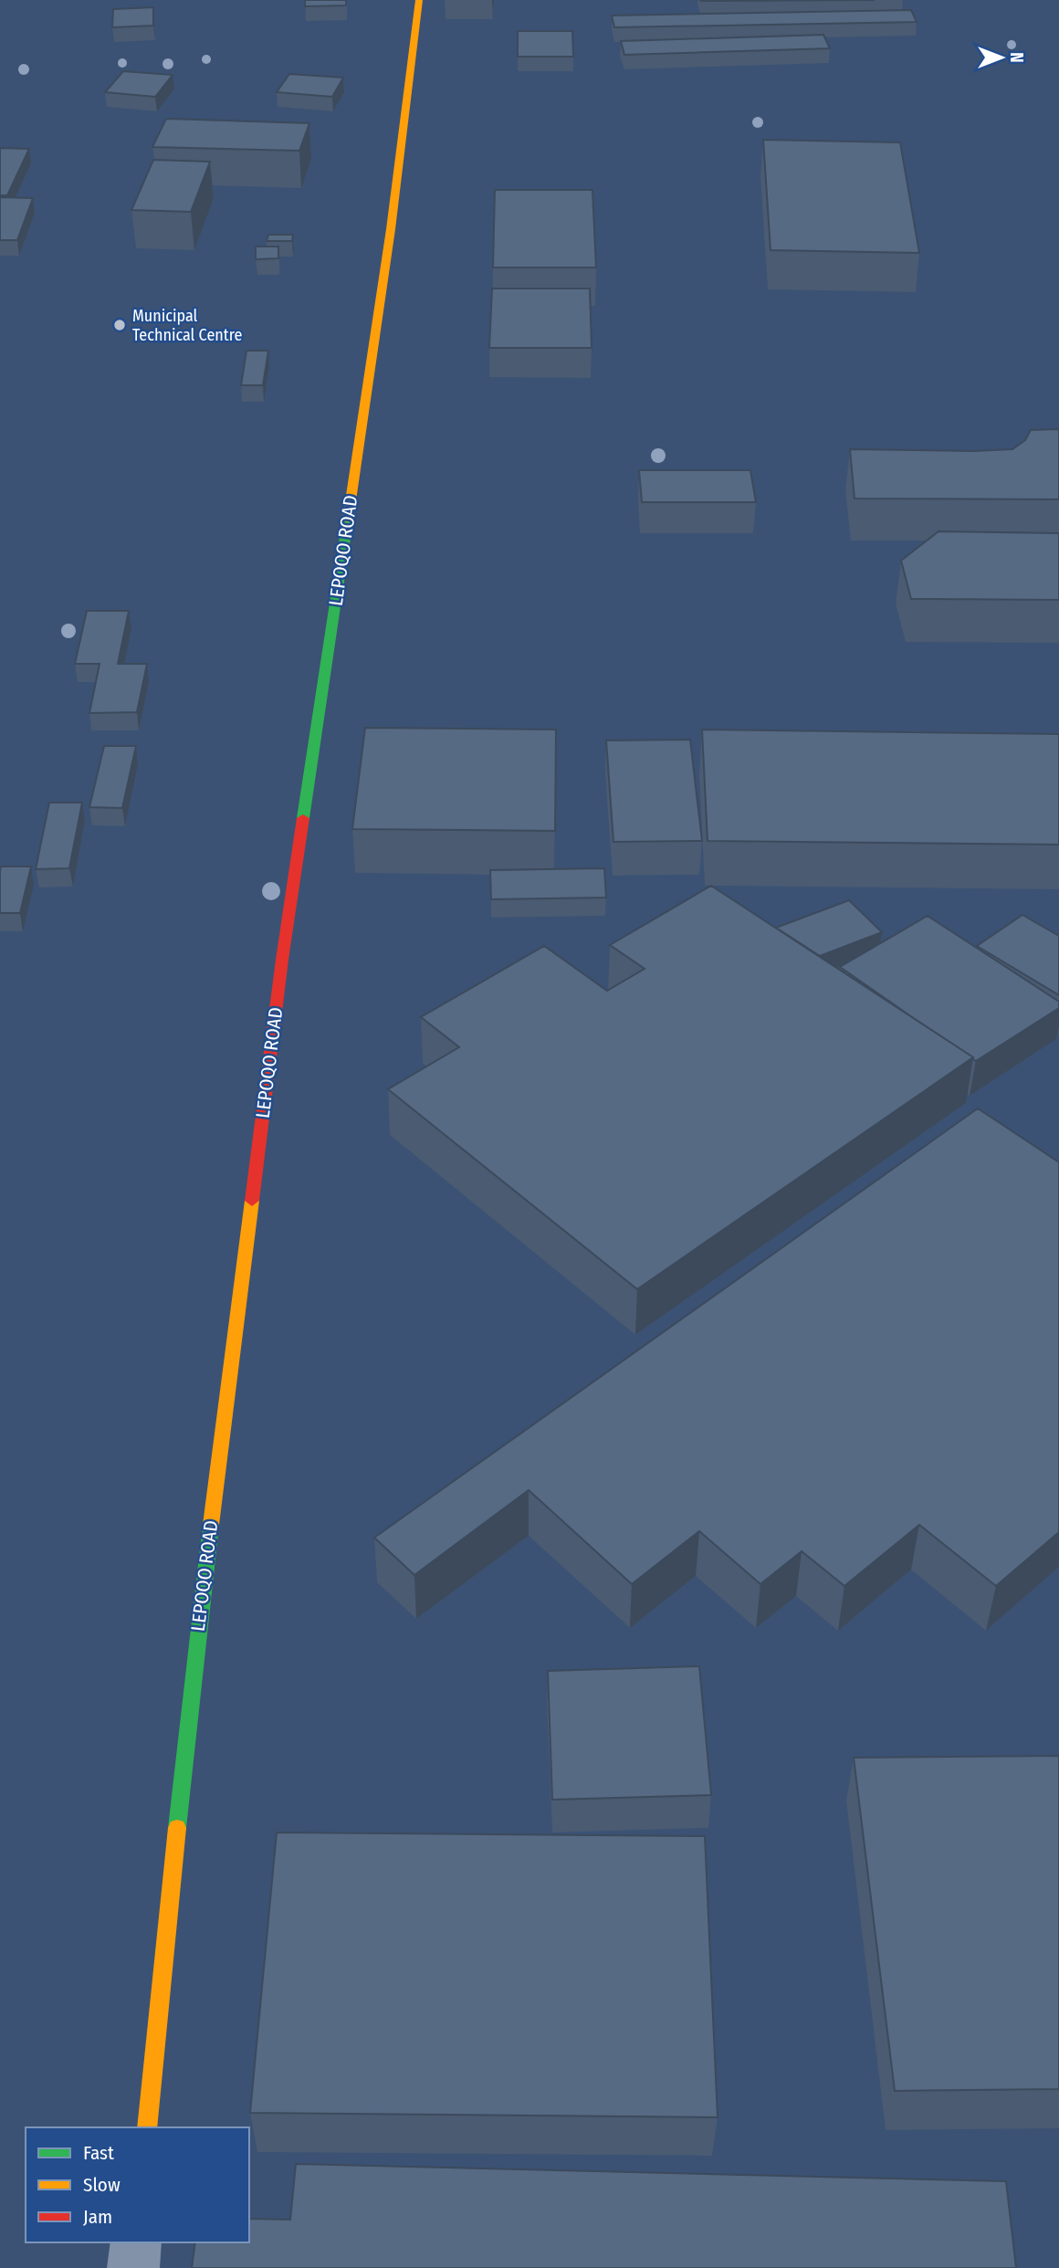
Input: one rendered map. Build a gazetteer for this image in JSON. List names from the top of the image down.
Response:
{
  "streets": {
    "street": ["LEPOQO ROAD"]
  },
  "places": ["Municipal Technical Centre"],
  "legend": ["Fast", "Slow", "Jam"],
  "north": "right"
}
